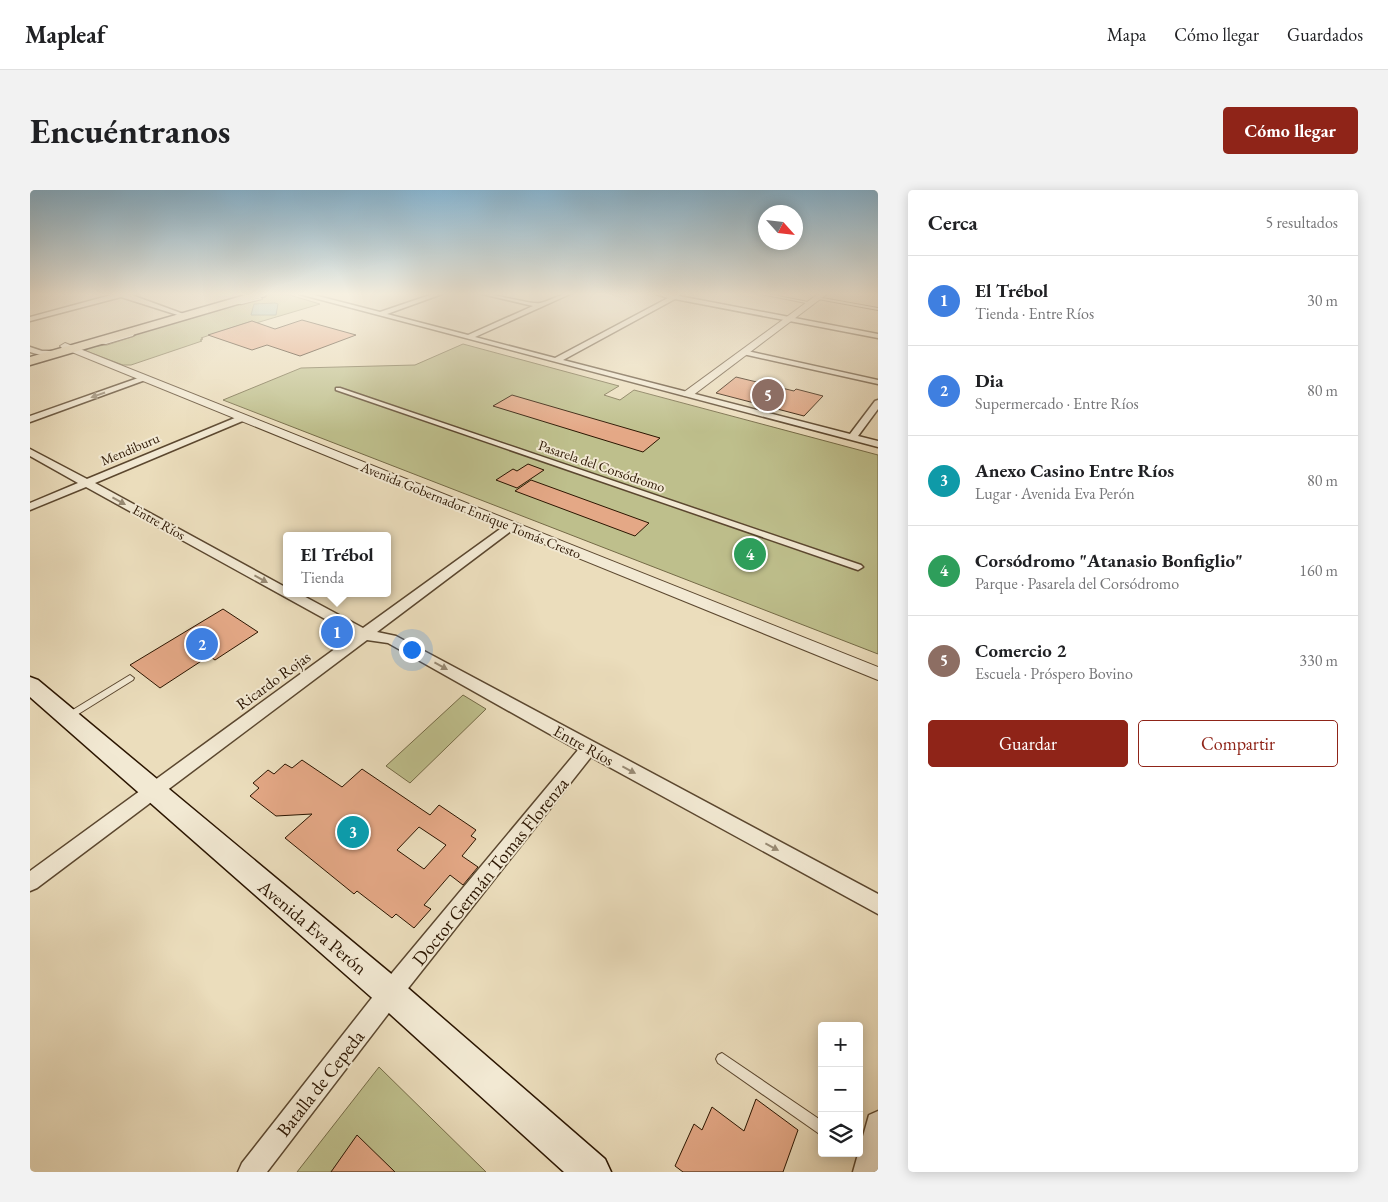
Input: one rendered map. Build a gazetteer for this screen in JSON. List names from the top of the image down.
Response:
{
  "streets": {
    "main road": ["Avenida Eva Perón"],
    "street": [
      "Mendiburu",
      "Pasarela del Corsódromo",
      "Avenida Gobernador Enrique Tomás Cresto",
      "Entre Ríos",
      "Ricardo Rojas",
      "Doctor Germán Tomas Florenza",
      "Batalla de Cepeda"
    ]
  },
  "crossings": [
    ["Mendiburu", "Avenida Gobernador Enrique Tomás Cresto"],
    ["Mendiburu", "Entre Ríos"],
    ["Avenida Gobernador Enrique Tomás Cresto", "Ricardo Rojas"],
    ["Entre Ríos", "Ricardo Rojas"],
    ["Entre Ríos", "Doctor Germán Tomas Florenza"],
    ["Ricardo Rojas", "Avenida Eva Perón"],
    ["Doctor Germán Tomas Florenza", "Avenida Eva Perón"],
    ["Doctor Germán Tomas Florenza", "Batalla de Cepeda"],
    ["Avenida Eva Perón", "Batalla de Cepeda"]
  ],
  "one_way": ["Entre Ríos"],
  "north": "bottom right",
  "page": {
    "header": "Mapleaf",
    "nav": ["Mapa", "Cómo llegar", "Guardados"],
    "buttons": [
      "Cómo llegar",
      ["Guardar", "Compartir"]
    ],
    "title": "Encuéntranos",
    "heading": ["Cerca", "5 resultados"],
    "list": [
      {
        "mark": "1",
        "name": "El Trébol",
        "note": "Tienda · Entre Ríos",
        "value": "30 m"
      },
      {
        "mark": "2",
        "name": "Dia",
        "note": "Supermercado · Entre Ríos",
        "value": "80 m"
      },
      {
        "mark": "3",
        "name": "Anexo Casino Entre Ríos",
        "note": "Lugar · Avenida Eva Perón",
        "value": "80 m"
      },
      {
        "mark": "4",
        "name": "Corsódromo \"Atanasio Bonfiglio\"",
        "note": "Parque · Pasarela del Corsódromo",
        "value": "160 m"
      },
      {
        "mark": "5",
        "name": "Comercio 2",
        "note": "Escuela · Próspero Bovino",
        "value": "330 m"
      }
    ],
    "pins": [
      "5",
      "4",
      "1",
      "2",
      "3"
    ],
    "popup": ["El Trébol", "Tienda"],
    "map_buttons": ["+", "−"]
  }
}
